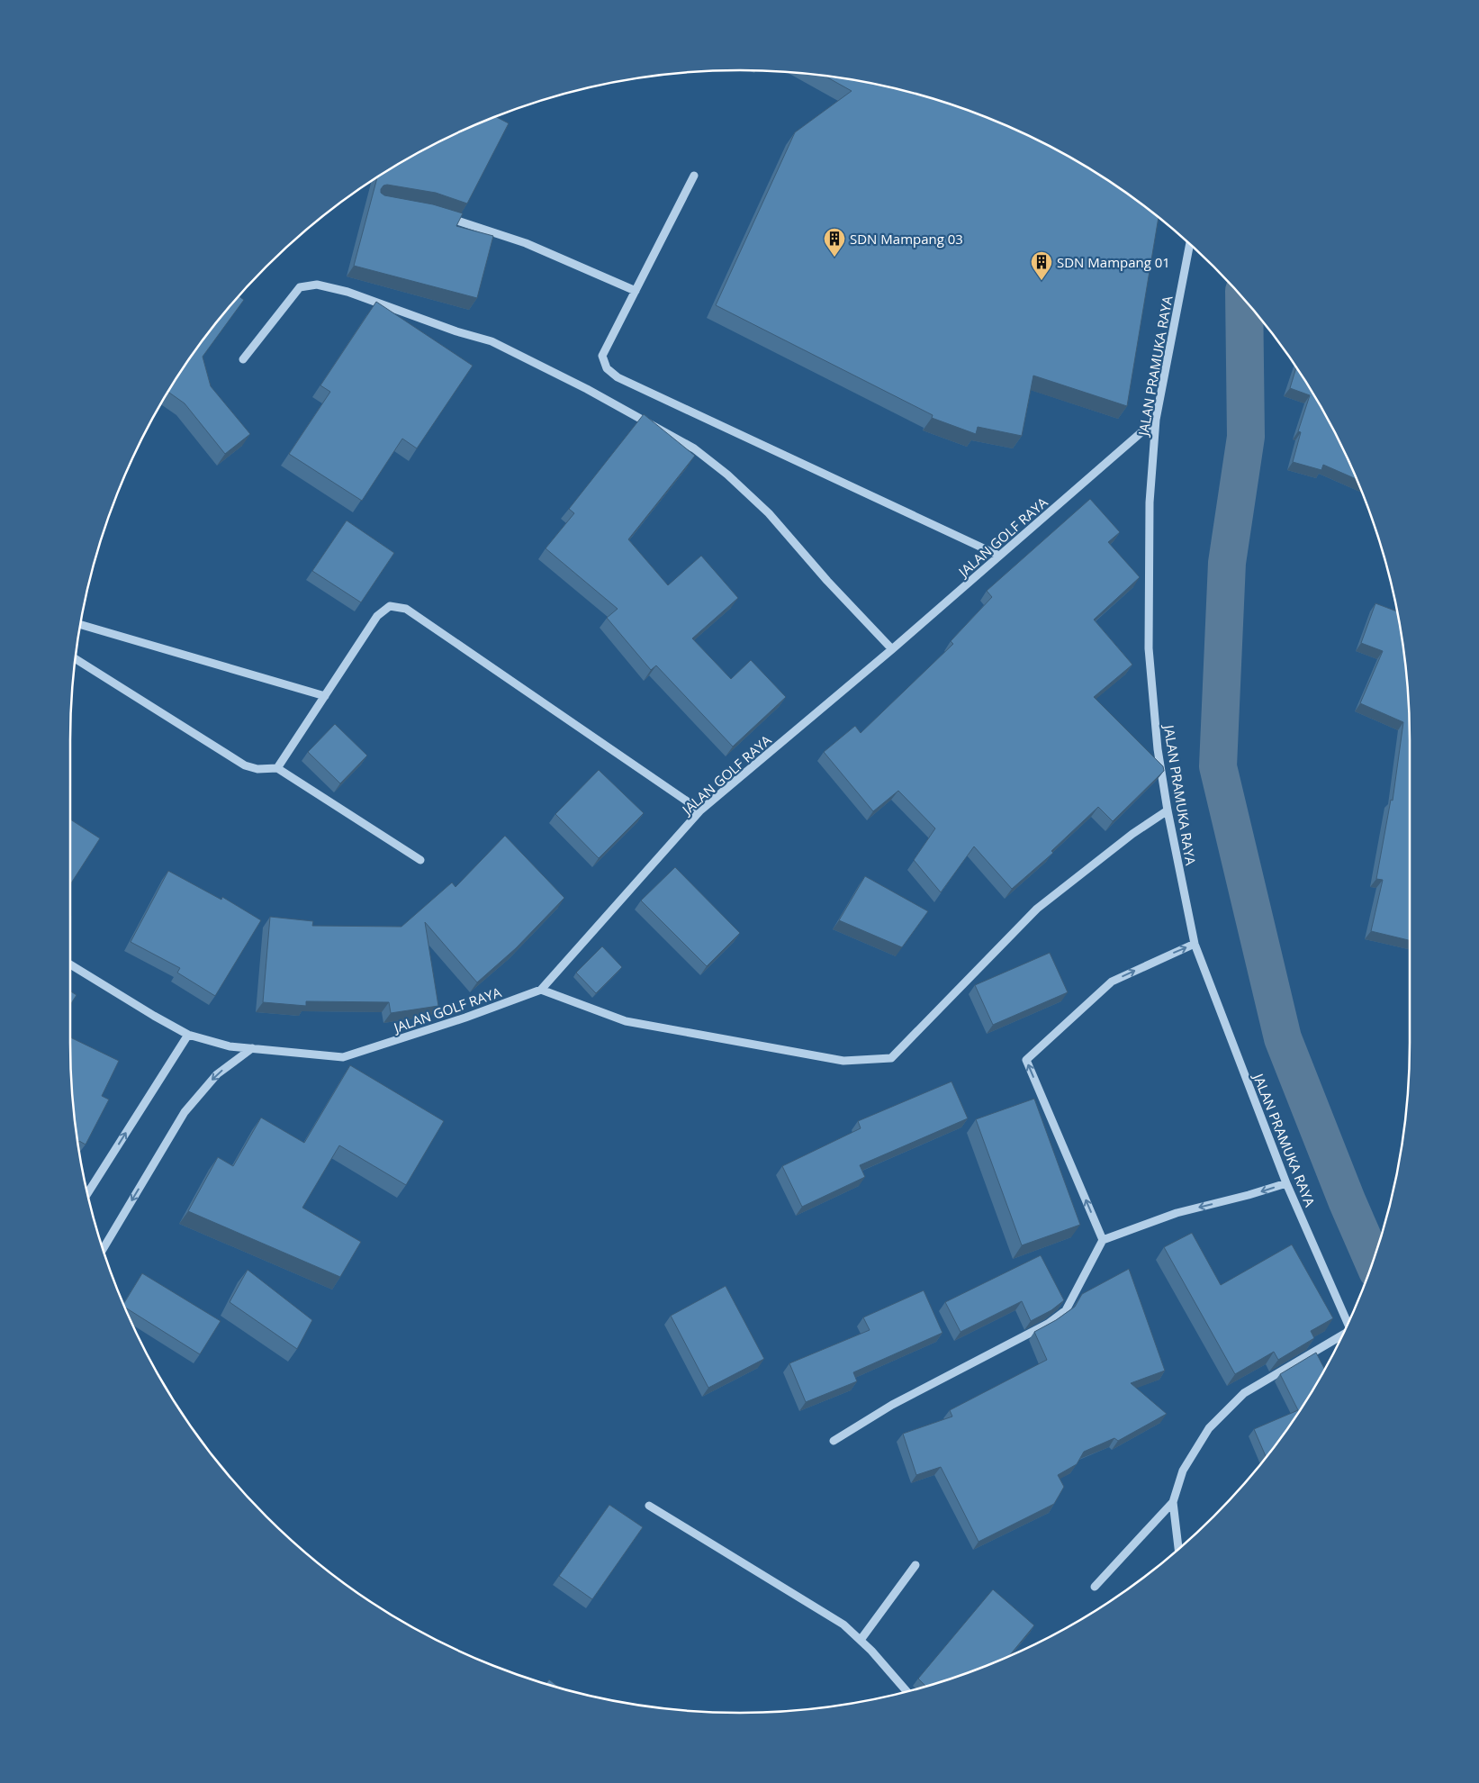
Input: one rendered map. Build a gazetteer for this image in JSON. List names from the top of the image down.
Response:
{
  "streets": {
    "street": ["JALAN PRAMUKA RAYA", "JALAN GOLF RAYA"]
  },
  "crossings": [
    ["JALAN PRAMUKA RAYA", "JALAN GOLF RAYA"]
  ],
  "places": {
    "building": ["SDN Mampang 03", "SDN Mampang 01"]
  }
}
